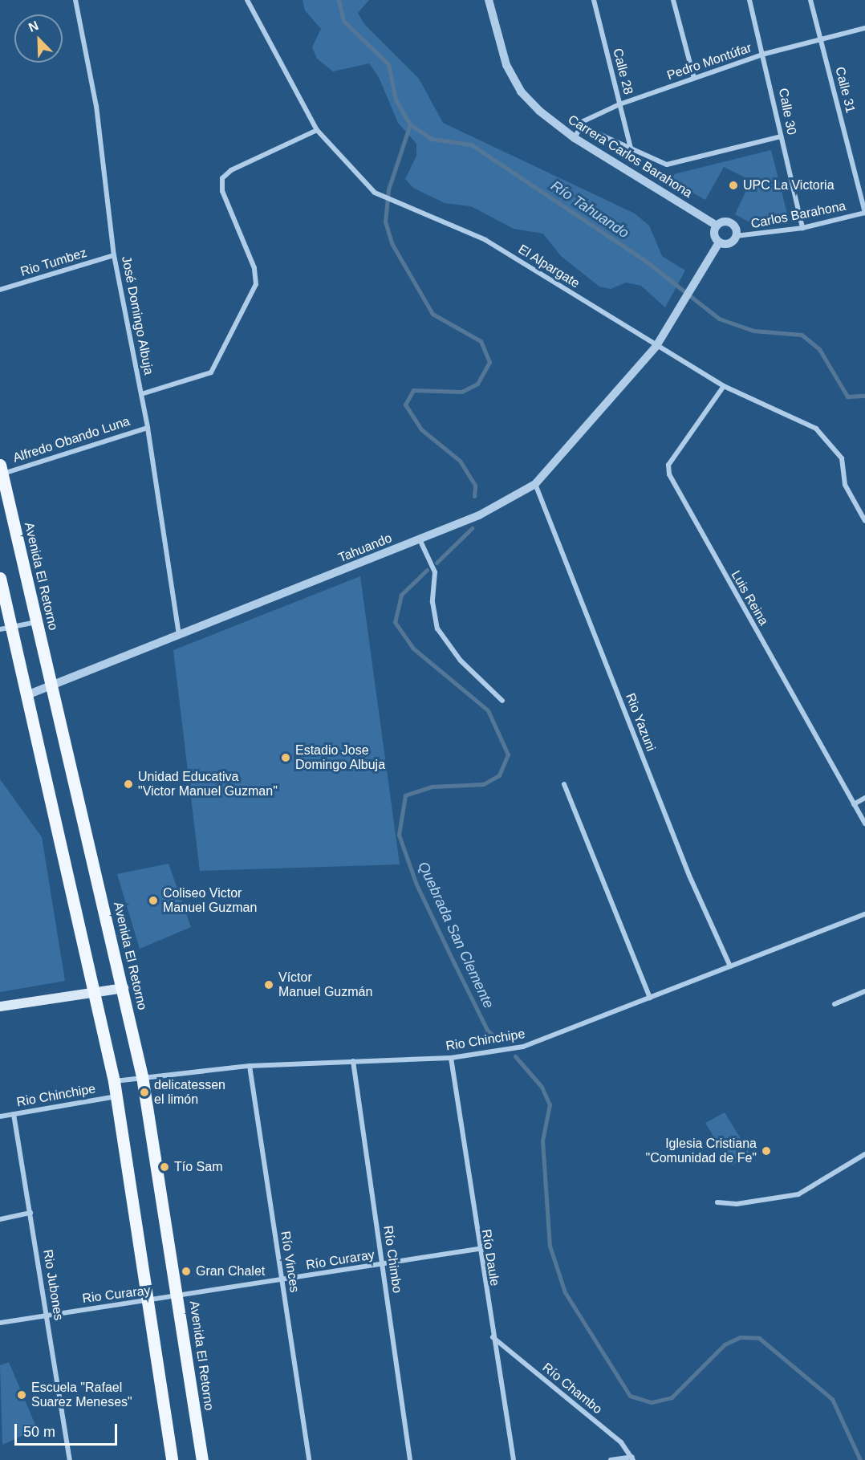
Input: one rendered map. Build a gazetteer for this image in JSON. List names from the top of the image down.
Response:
{
  "streets": {
    "main road": ["Avenida El Retorno"],
    "street": [
      "Pedro Montúfar",
      "Calle 28",
      "Calle 31",
      "Calle 30",
      "Carrera Carlos Barahona",
      "Carlos Barahona",
      "Rio Tumbez",
      "El Alpargate",
      "José Domingo Albuja",
      "Alfredo Obando Luna",
      "Tahuando",
      "Luis Reina",
      "Rio Yazuni",
      "Rio Chinchipe",
      "Río Daule",
      "Río Chimbo",
      "Río Curaray",
      "Río Vinces",
      "Rio Jubones",
      "Rio Curaray",
      "Río Chambo"
    ]
  },
  "crossings": [
    ["Pedro Montúfar", "Calle 28"],
    ["Pedro Montúfar", "Calle 31"],
    ["Pedro Montúfar", "Calle 30"],
    ["Calle 31", "Carlos Barahona"],
    ["Calle 30", "Carlos Barahona"],
    ["Carrera Carlos Barahona", "Carlos Barahona"],
    ["Carrera Carlos Barahona", "Tahuando"],
    ["Carlos Barahona", "Tahuando"],
    ["Rio Tumbez", "José Domingo Albuja"],
    ["El Alpargate", "Tahuando"],
    ["El Alpargate", "Luis Reina"],
    ["José Domingo Albuja", "Alfredo Obando Luna"],
    ["José Domingo Albuja", "Tahuando"],
    ["Alfredo Obando Luna", "Avenida El Retorno"],
    ["Tahuando", "Avenida El Retorno"],
    ["Tahuando", "Rio Yazuni"],
    ["Avenida El Retorno", "Rio Chinchipe"],
    ["Avenida El Retorno", "Río Curaray"],
    ["Avenida El Retorno", "Rio Curaray"],
    ["Rio Yazuni", "Rio Chinchipe"],
    ["Rio Chinchipe", "Río Daule"],
    ["Rio Chinchipe", "Río Chimbo"],
    ["Rio Chinchipe", "Río Vinces"],
    ["Rio Chinchipe", "Rio Jubones"],
    ["Río Daule", "Río Curaray"],
    ["Río Daule", "Río Chambo"],
    ["Río Chimbo", "Río Curaray"],
    ["Río Curaray", "Río Vinces"],
    ["Río Curaray", "Rio Curaray"],
    ["Rio Jubones", "Rio Curaray"]
  ],
  "water": ["Río Tahuando", "Quebrada San Clemente"],
  "places": [
    "UPC La Victoria",
    "Estadio Jose Domingo Albuja",
    "Unidad Educativa \"Victor Manuel Guzman\"",
    "Coliseo Victor Manuel Guzman",
    "Víctor Manuel Guzmán",
    "delicatessen el limón",
    "Iglesia Cristiana \"Comunidad de Fe\"",
    "Tío Sam",
    "Gran Chalet",
    "Escuela \"Rafael Suarez Meneses\""
  ],
  "scale_bar": "50 m",
  "north": "top left"
}
